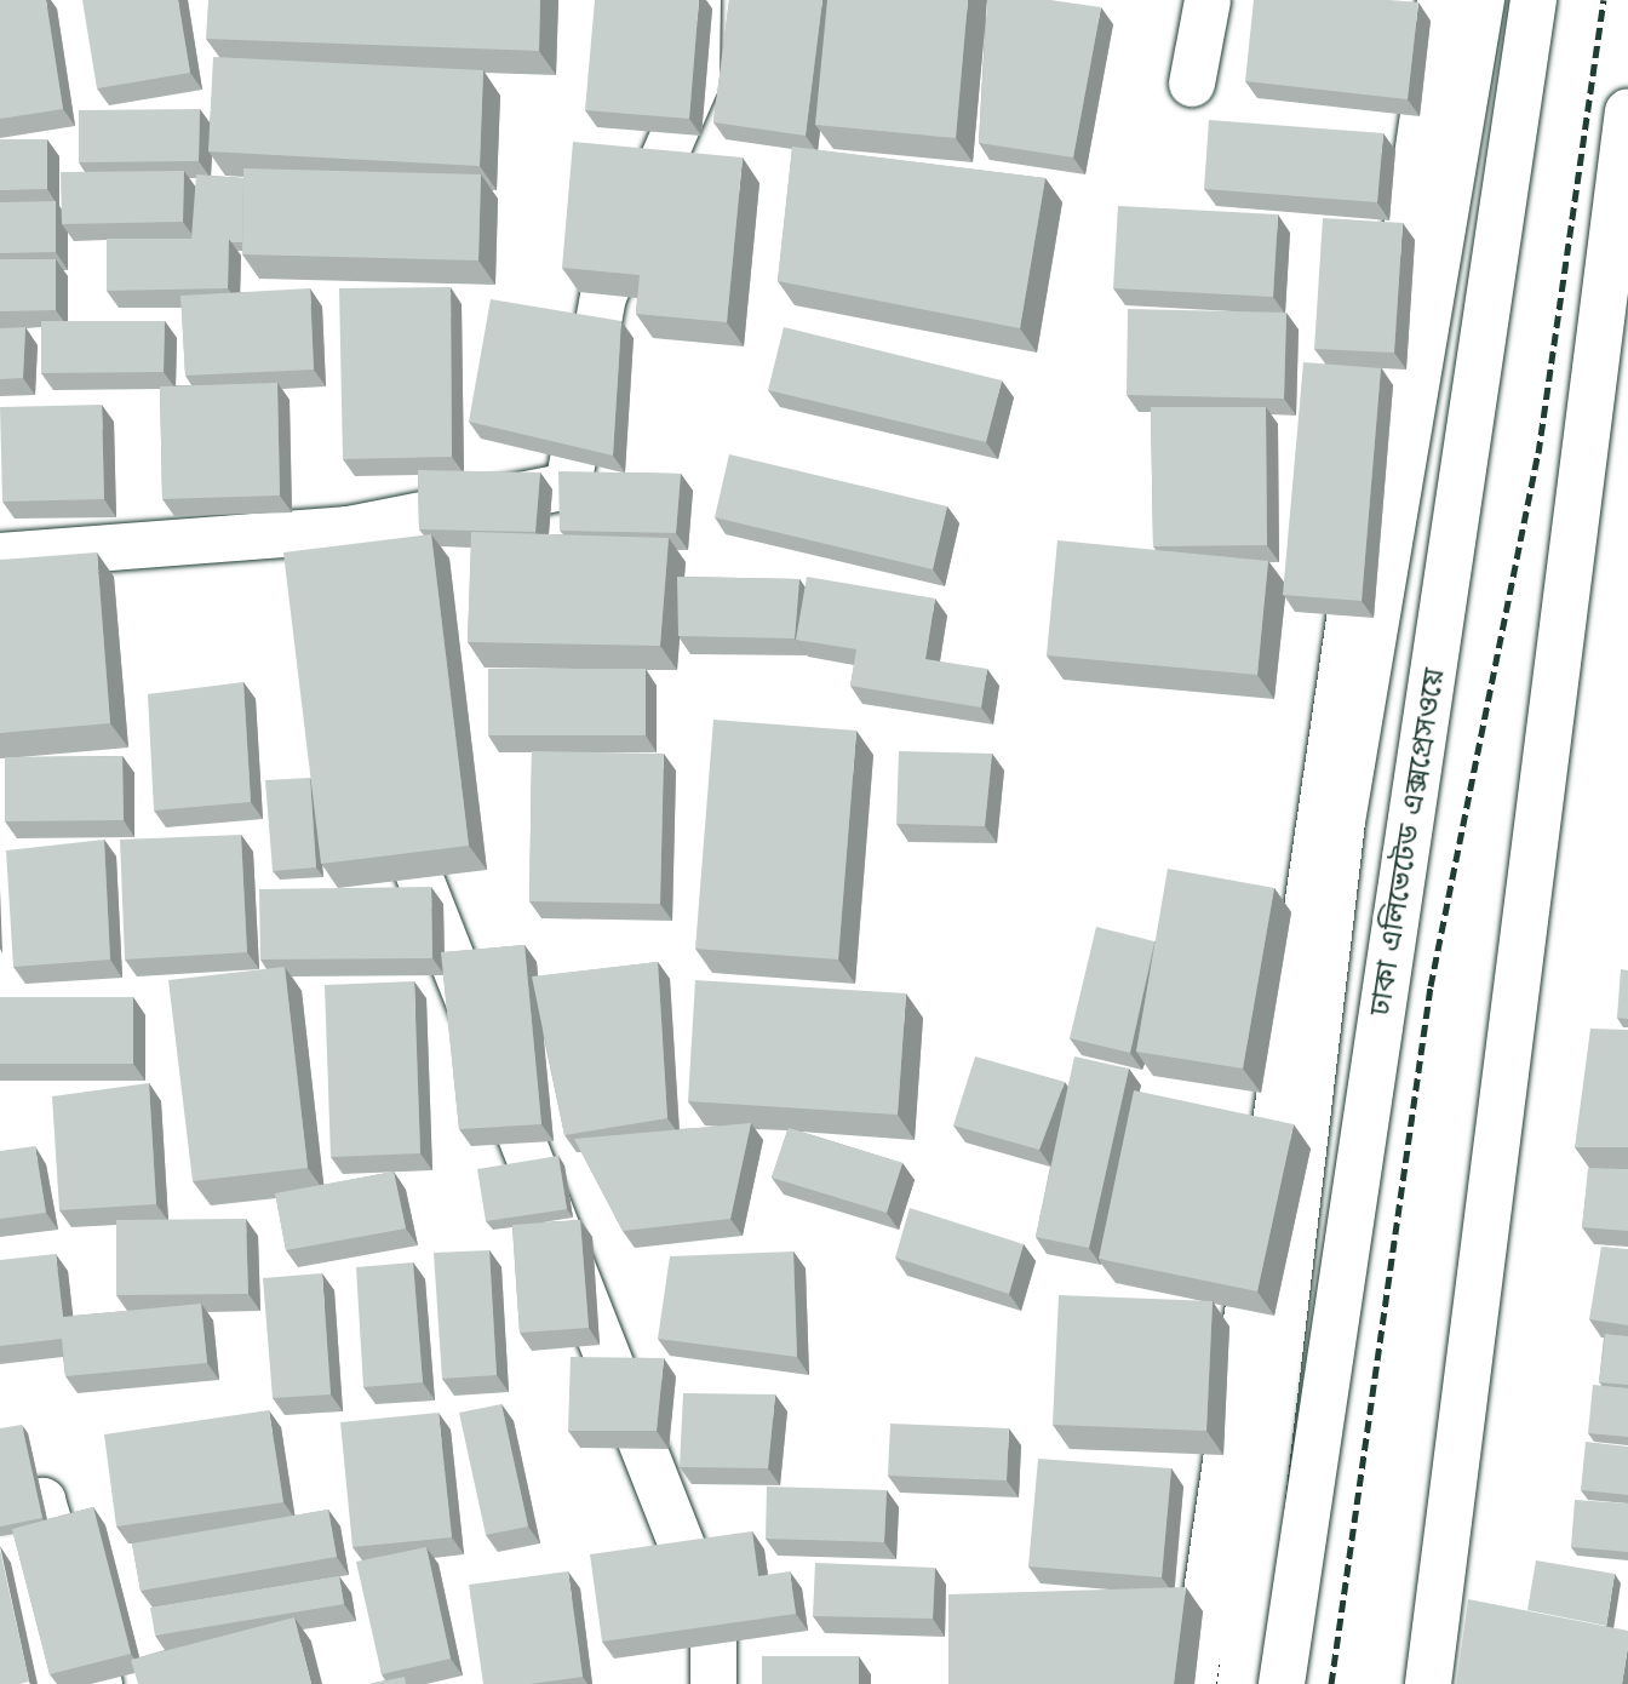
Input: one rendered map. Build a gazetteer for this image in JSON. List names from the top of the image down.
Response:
{
  "streets": {
    "main road": ["ঢাকা এলিভেটেড এক্সপ্রেসওয়ে"]
  }
}
